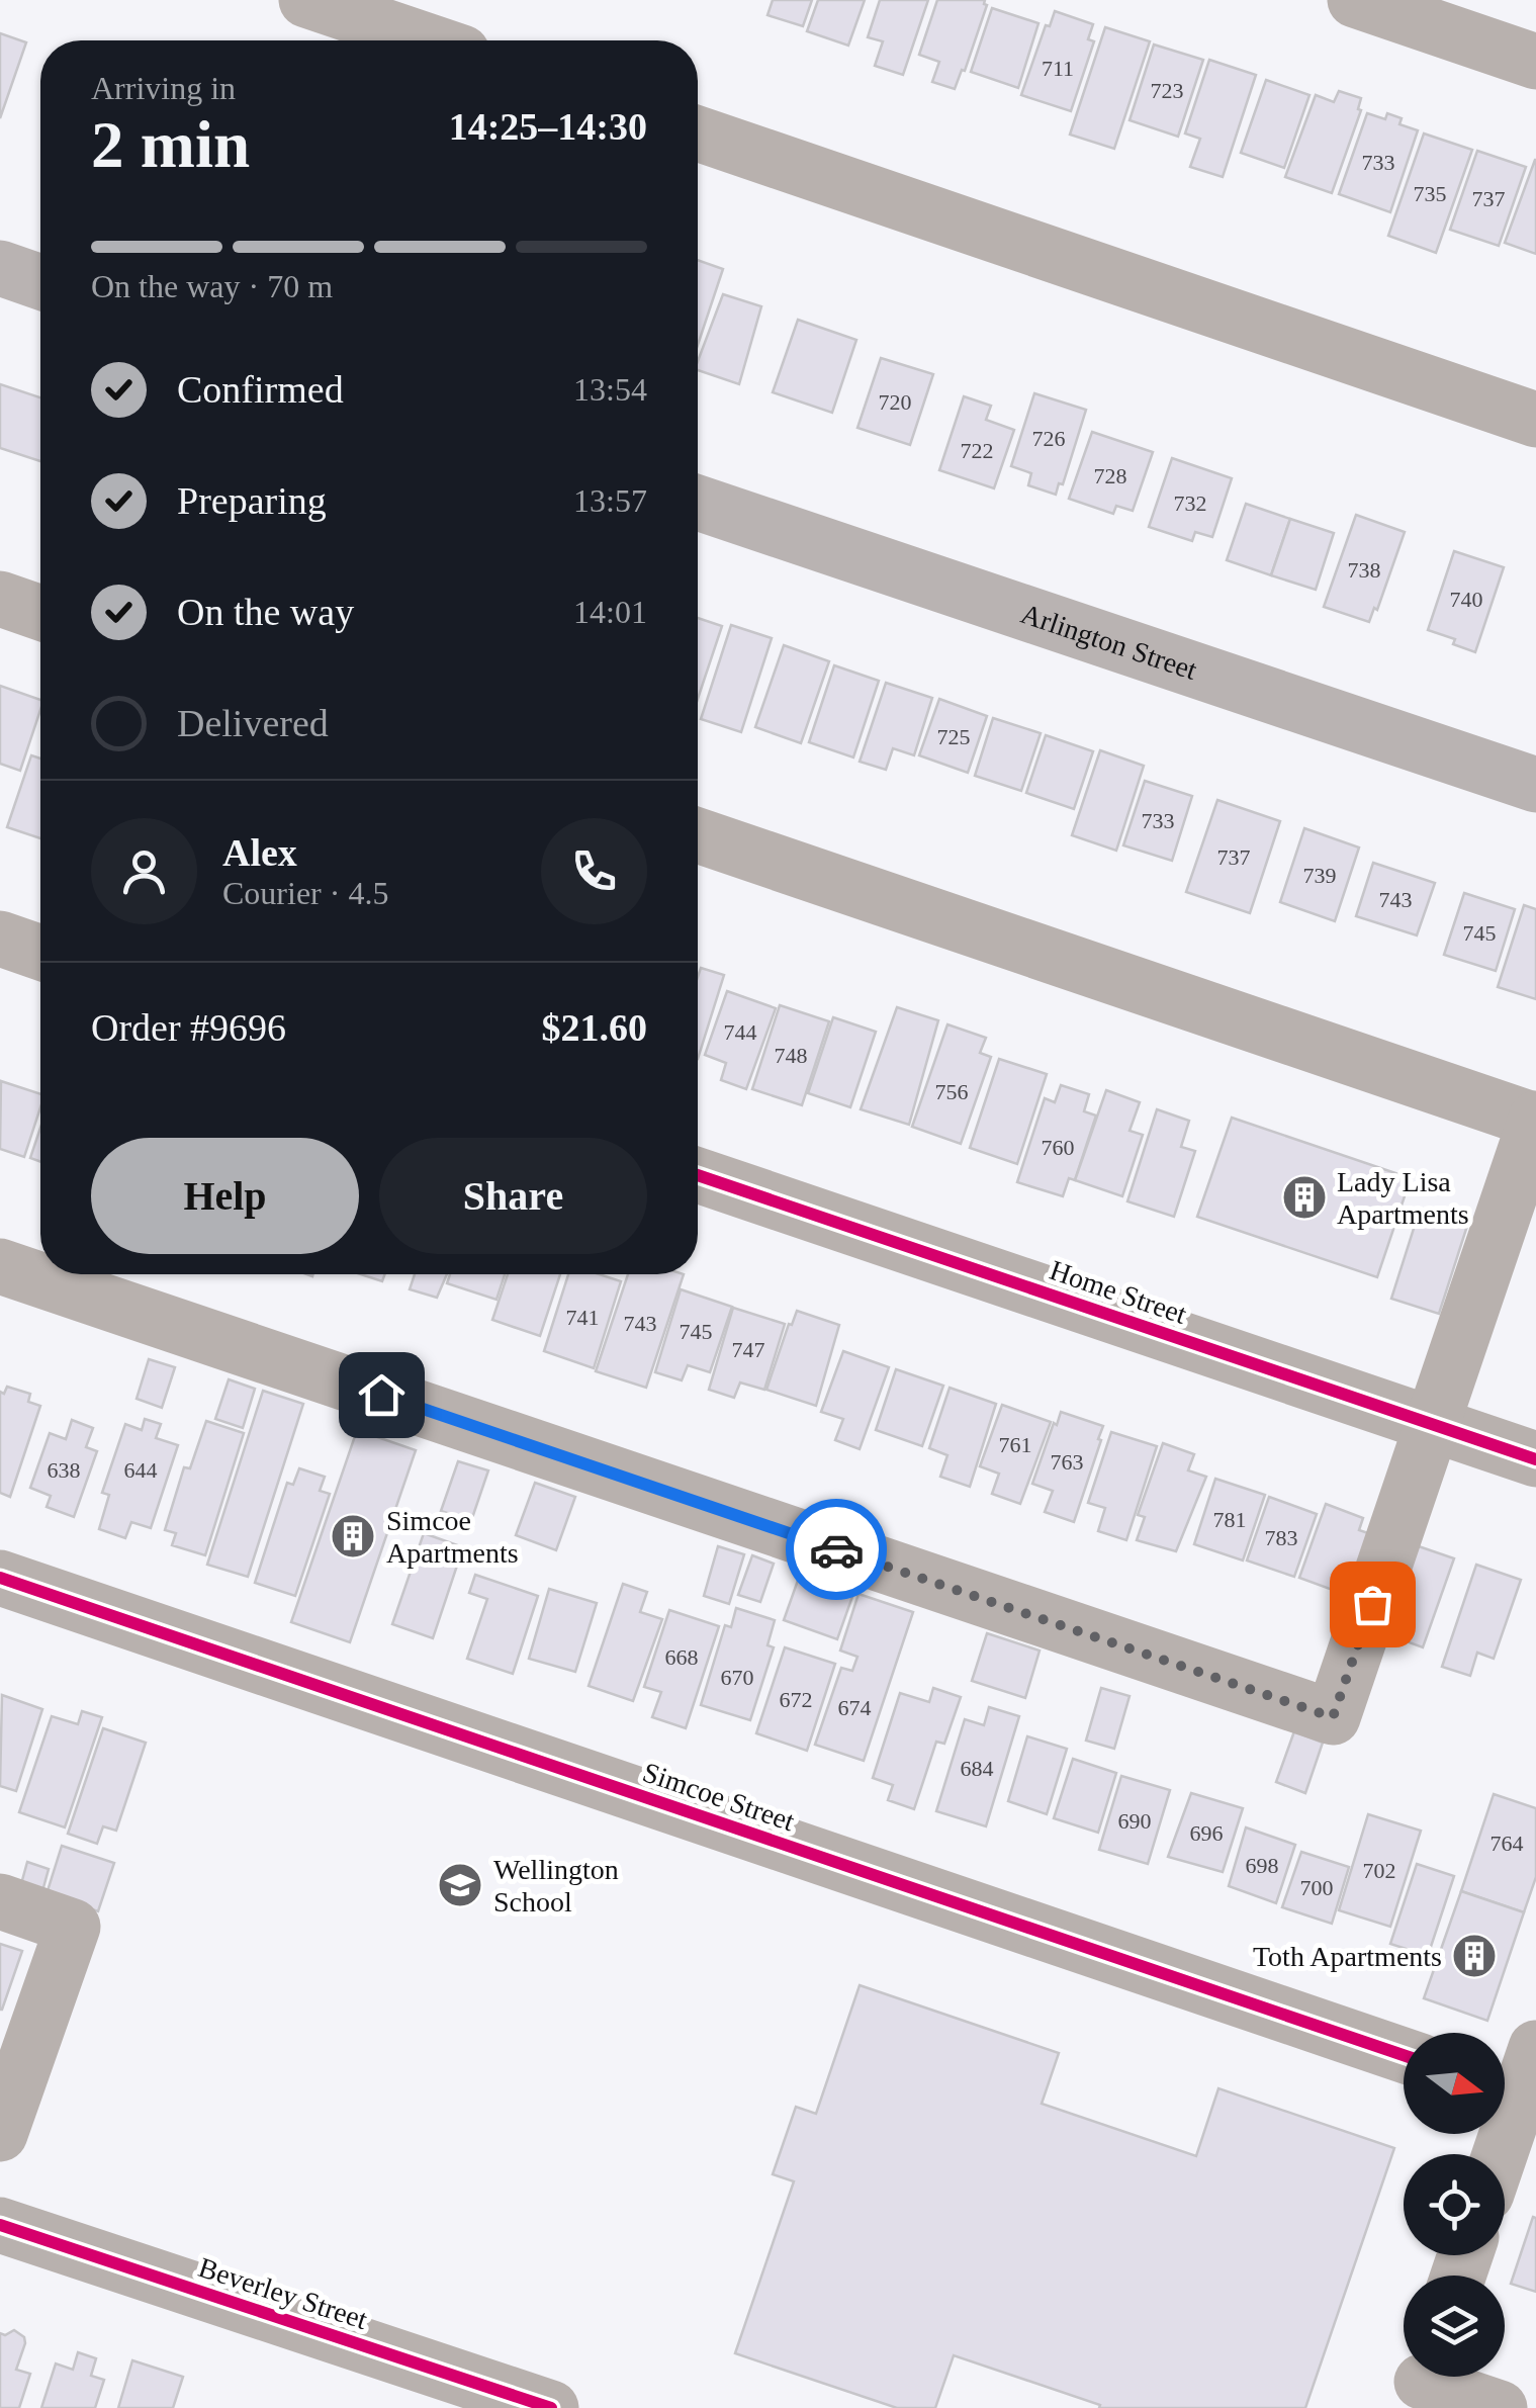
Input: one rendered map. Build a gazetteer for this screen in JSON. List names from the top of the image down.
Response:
{
  "streets": {
    "main road": ["Arlington Street"],
    "street": ["Home Street", "Simcoe Street", "Beverley Street"]
  },
  "places": {
    "building": ["Lady Lisa Apartments", "Simcoe Apartments", "Toth Apartments"],
    "school or university": ["Wellington School"]
  },
  "house_numbers": [
    "711",
    "723",
    "733",
    "735",
    "737",
    "720",
    "726",
    "722",
    "728",
    "732",
    "738",
    "740",
    "725",
    "733",
    "737",
    "739",
    "743",
    "745",
    "744",
    "748",
    "756",
    "760",
    "741",
    "743",
    "745",
    "747",
    "761",
    "763",
    "638",
    "644",
    "781",
    "783",
    "668",
    "670",
    "672",
    "674",
    "684",
    "690",
    "696",
    "764",
    "698",
    "702",
    "700"
  ],
  "north": "right",
  "page": {
    "heading": ["2 min", "Arriving in", "14:25–14:30"],
    "panel": [
      "Alex",
      "Courier · 4.5",
      "Order #9696",
      "$21.60"
    ],
    "bar": "On the way · 70 m",
    "list": [
      ["Confirmed", "13:54"],
      ["Preparing", "13:57"],
      ["On the way", "14:01"],
      "Delivered"
    ],
    "buttons": ["Help", "Share"]
  }
}
